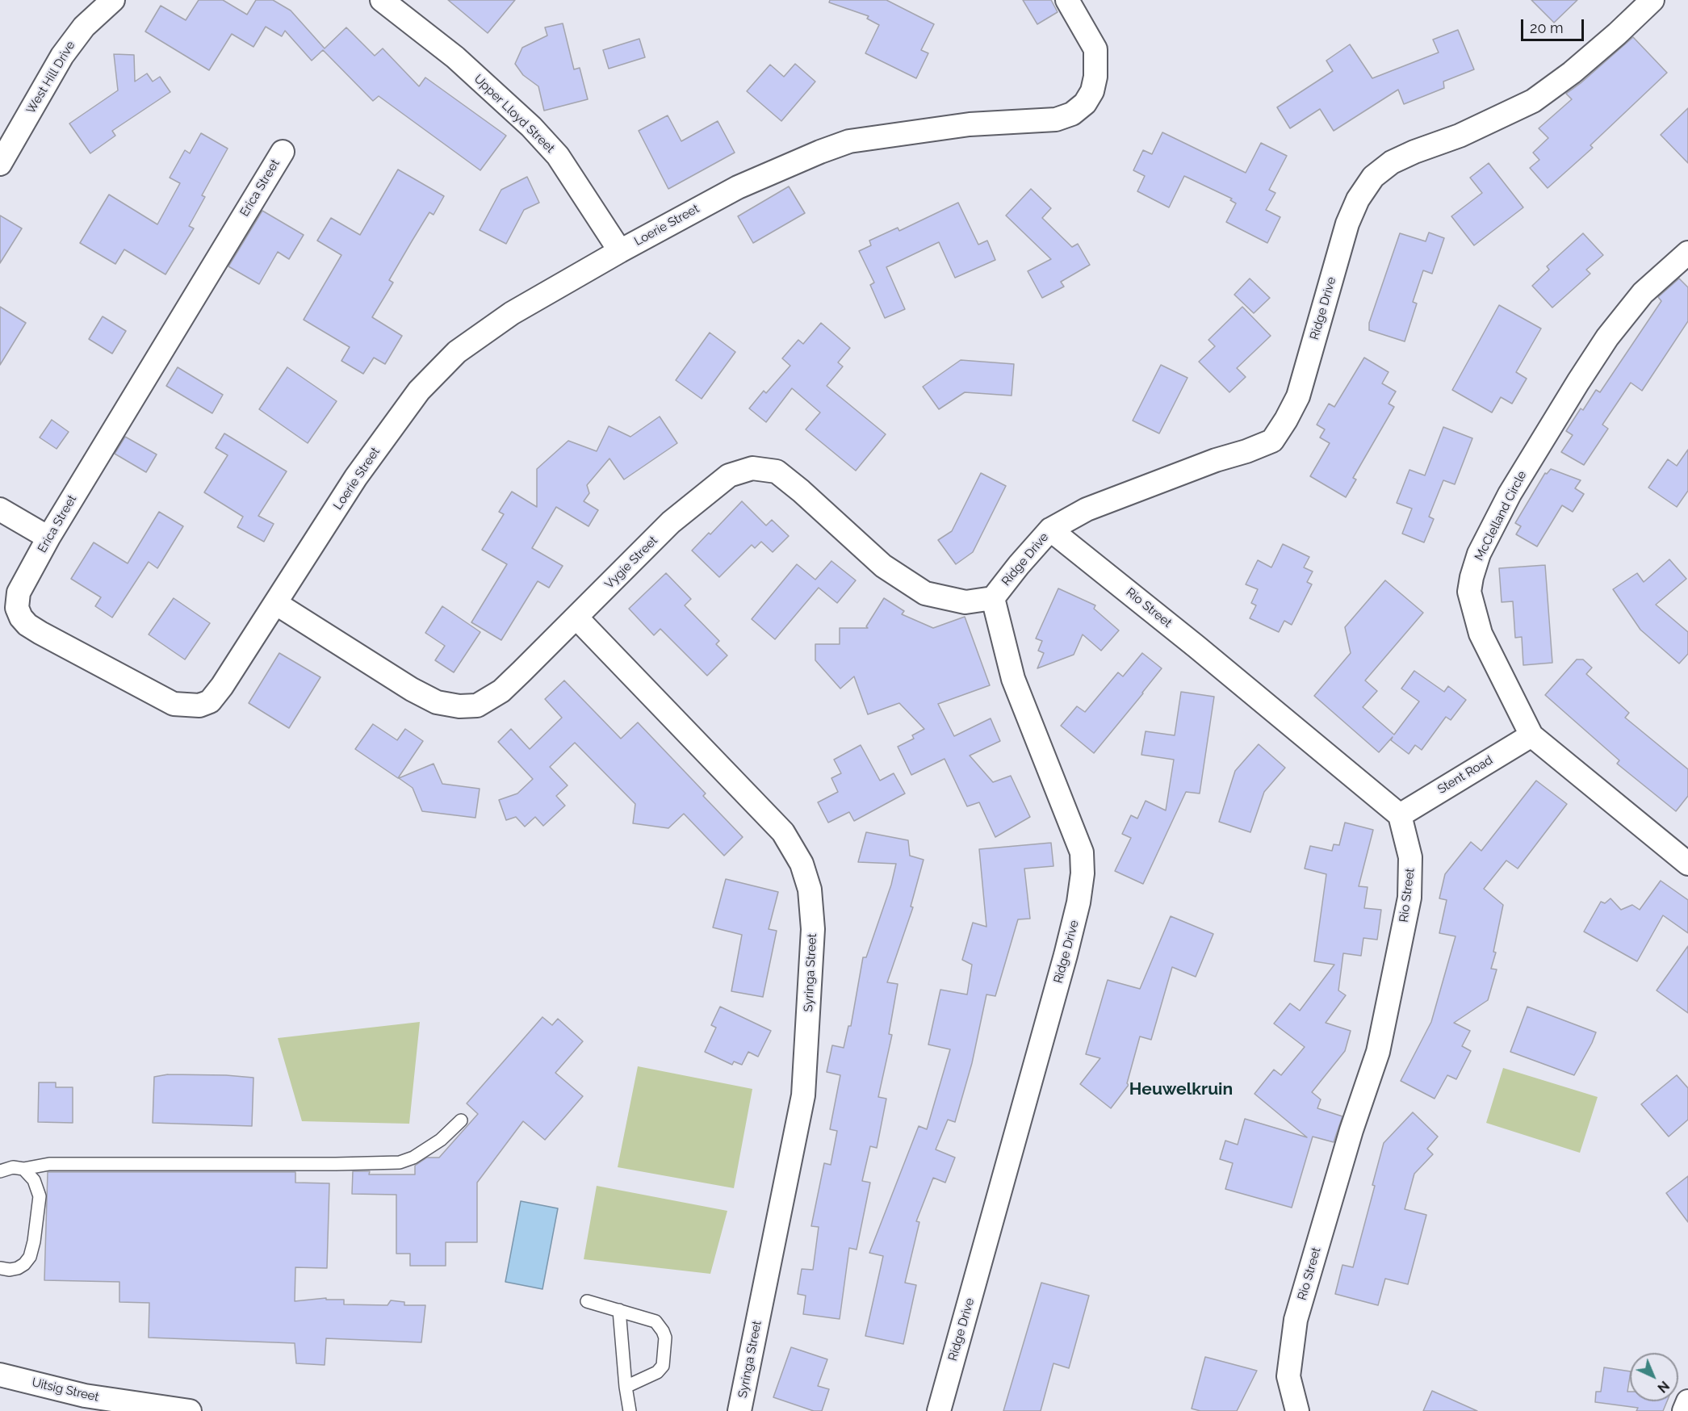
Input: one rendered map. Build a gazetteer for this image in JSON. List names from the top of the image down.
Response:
{
  "streets": {
    "street": [
      "West Hill Drive",
      "Upper Lloyd Street",
      "Erica Street",
      "Loerie Street",
      "Ridge Drive",
      "McClelland Circle",
      "Vygie Street",
      "Rio Street",
      "Stent Road",
      "Syringa Street",
      "Uitsig Street"
    ]
  },
  "crossings": [
    ["Upper Lloyd Street", "Loerie Street"],
    ["Erica Street", "Loerie Street"],
    ["Erica Street", "Vygie Street"],
    ["Loerie Street", "Vygie Street"],
    ["Ridge Drive", "Vygie Street"],
    ["Ridge Drive", "Rio Street"],
    ["McClelland Circle", "Stent Road"],
    ["Vygie Street", "Syringa Street"],
    ["Rio Street", "Stent Road"]
  ],
  "districts": ["Heuwelkruin"],
  "scale_bar": "20 m",
  "north": "bottom right"
}
